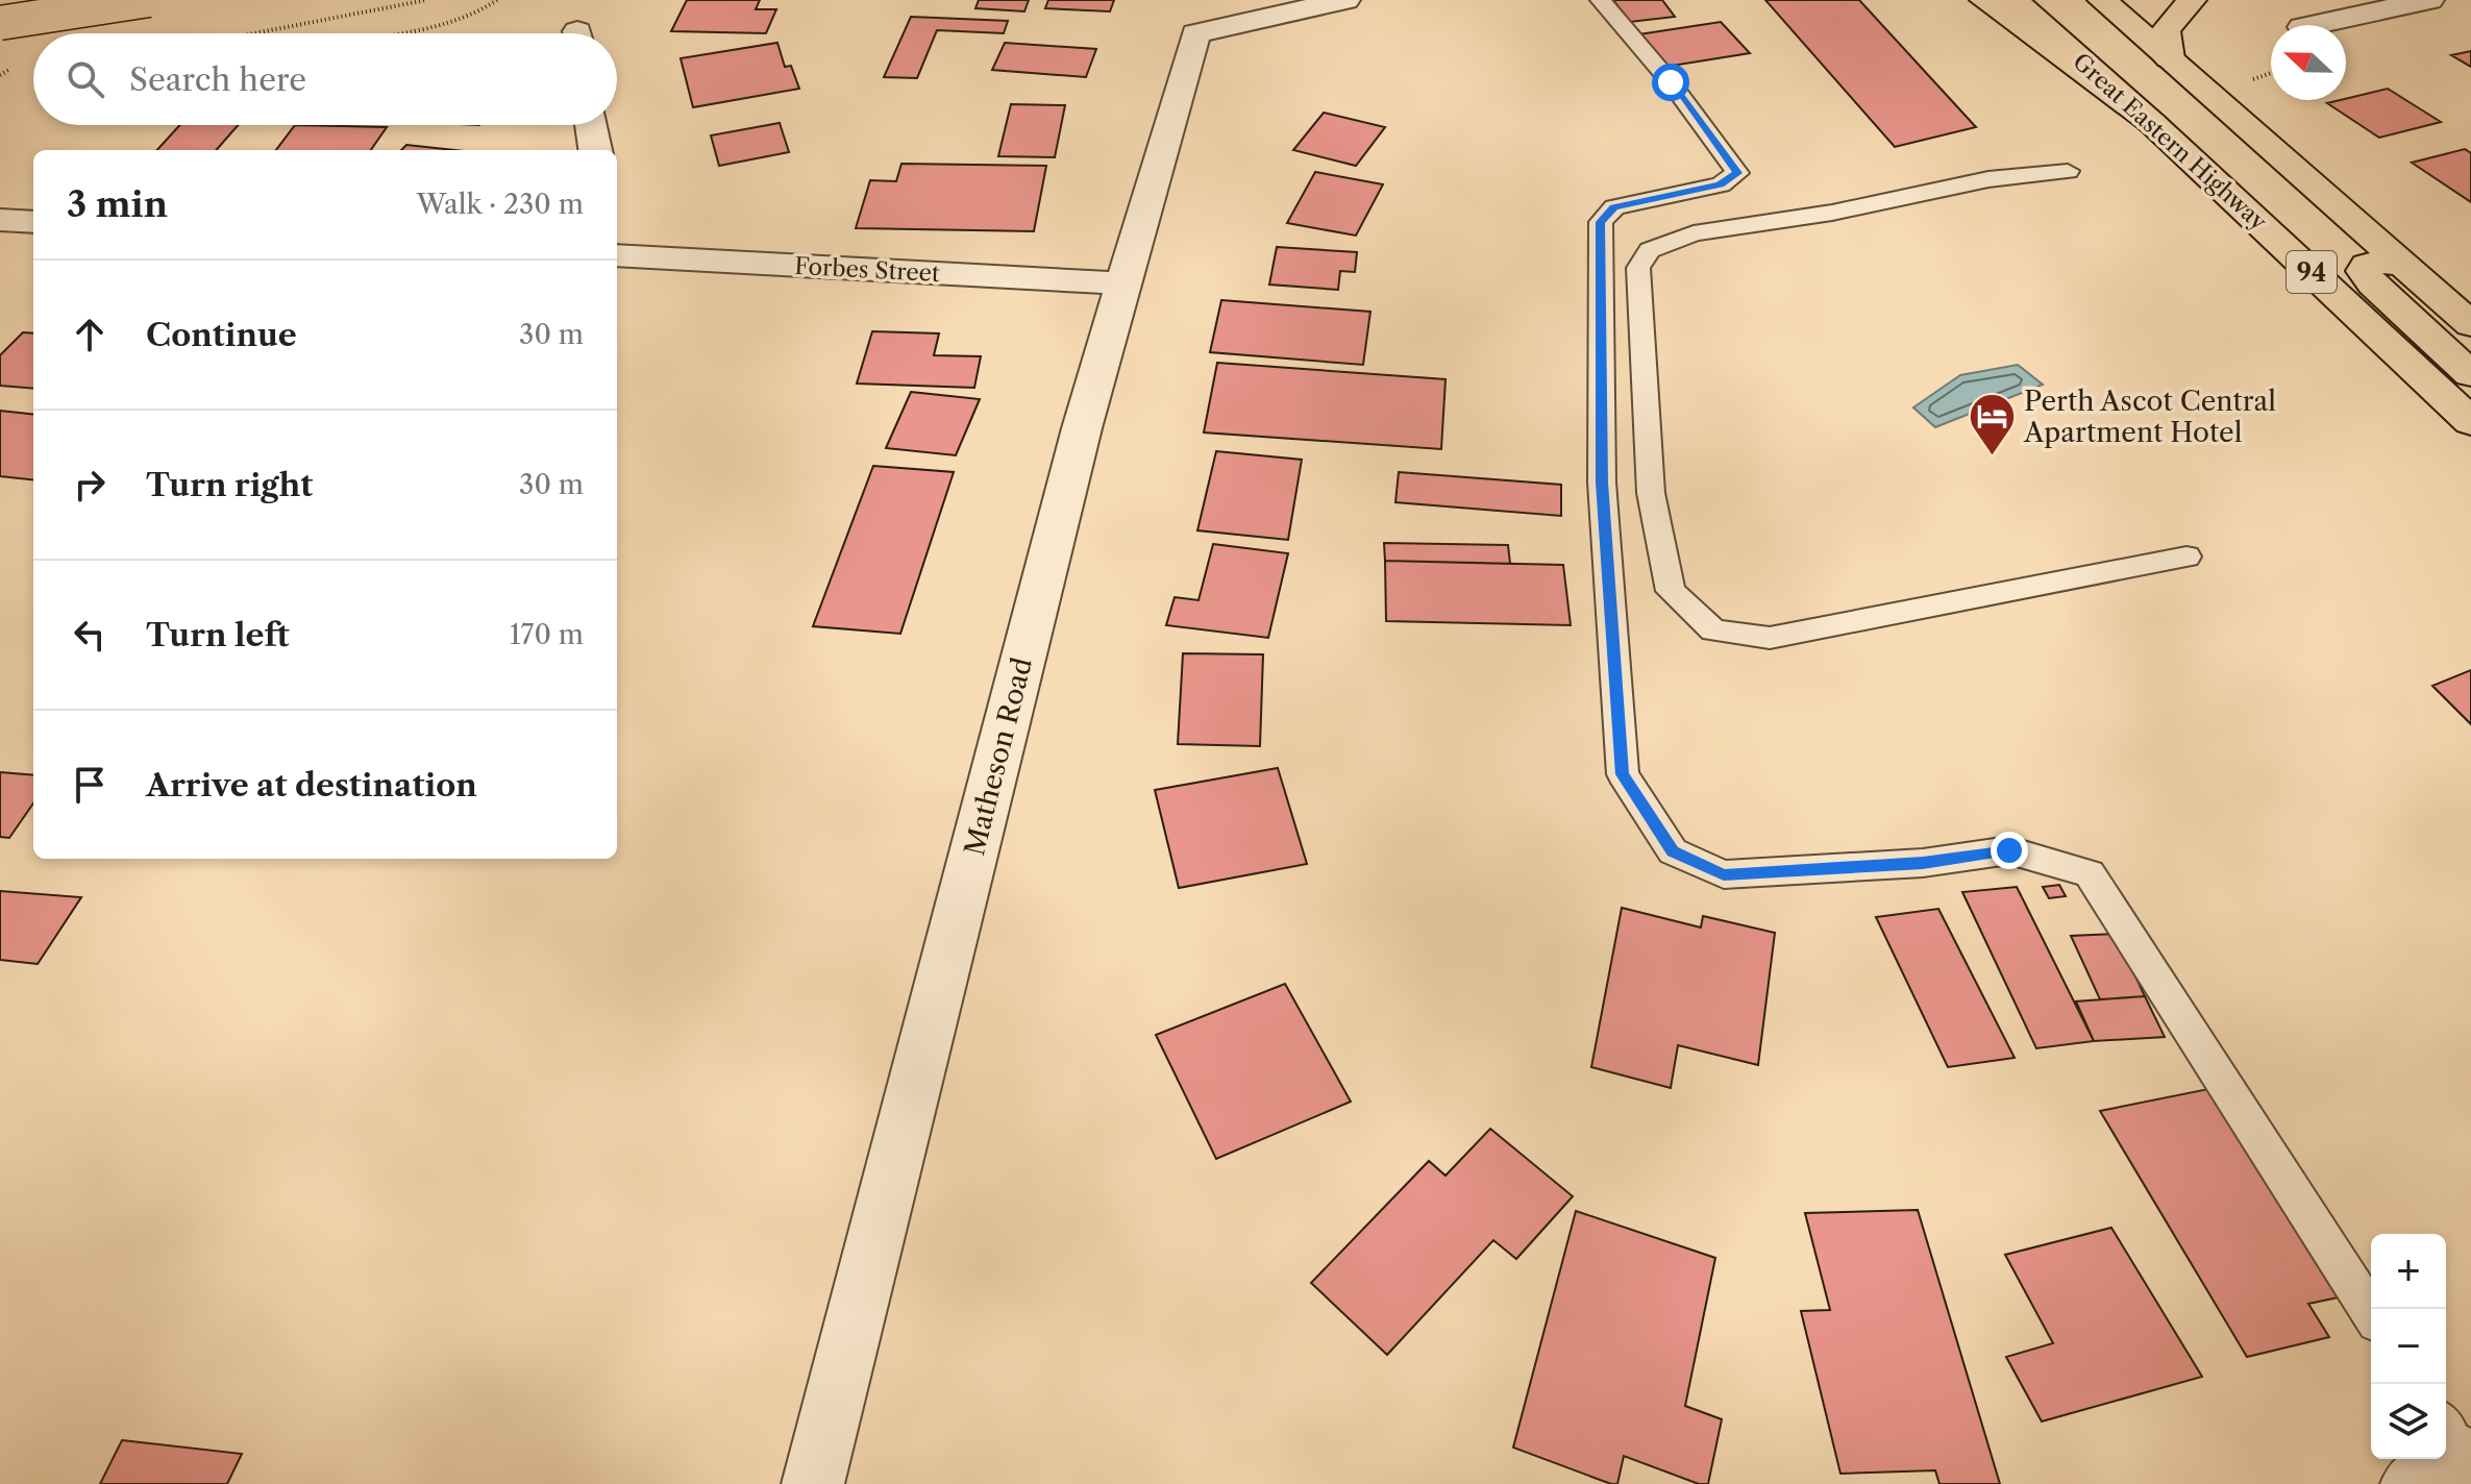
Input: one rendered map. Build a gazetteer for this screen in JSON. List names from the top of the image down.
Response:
{
  "streets": {
    "highway": ["Great Eastern Highway", "94"],
    "street": ["Forbes Street", "Matheson Road"]
  },
  "crossings": [
    ["Forbes Street", "Matheson Road"]
  ],
  "places": {
    "hotel": ["Perth Ascot Central Apartment Hotel"]
  },
  "north": "left",
  "page": {
    "search": "Search here",
    "heading": ["3 min", "Walk · 230 m"],
    "list": [
      ["Continue", "30 m"],
      ["Turn right", "30 m"],
      ["Turn left", "170 m"],
      "Arrive at destination"
    ],
    "map_buttons": ["+", "−"]
  }
}
